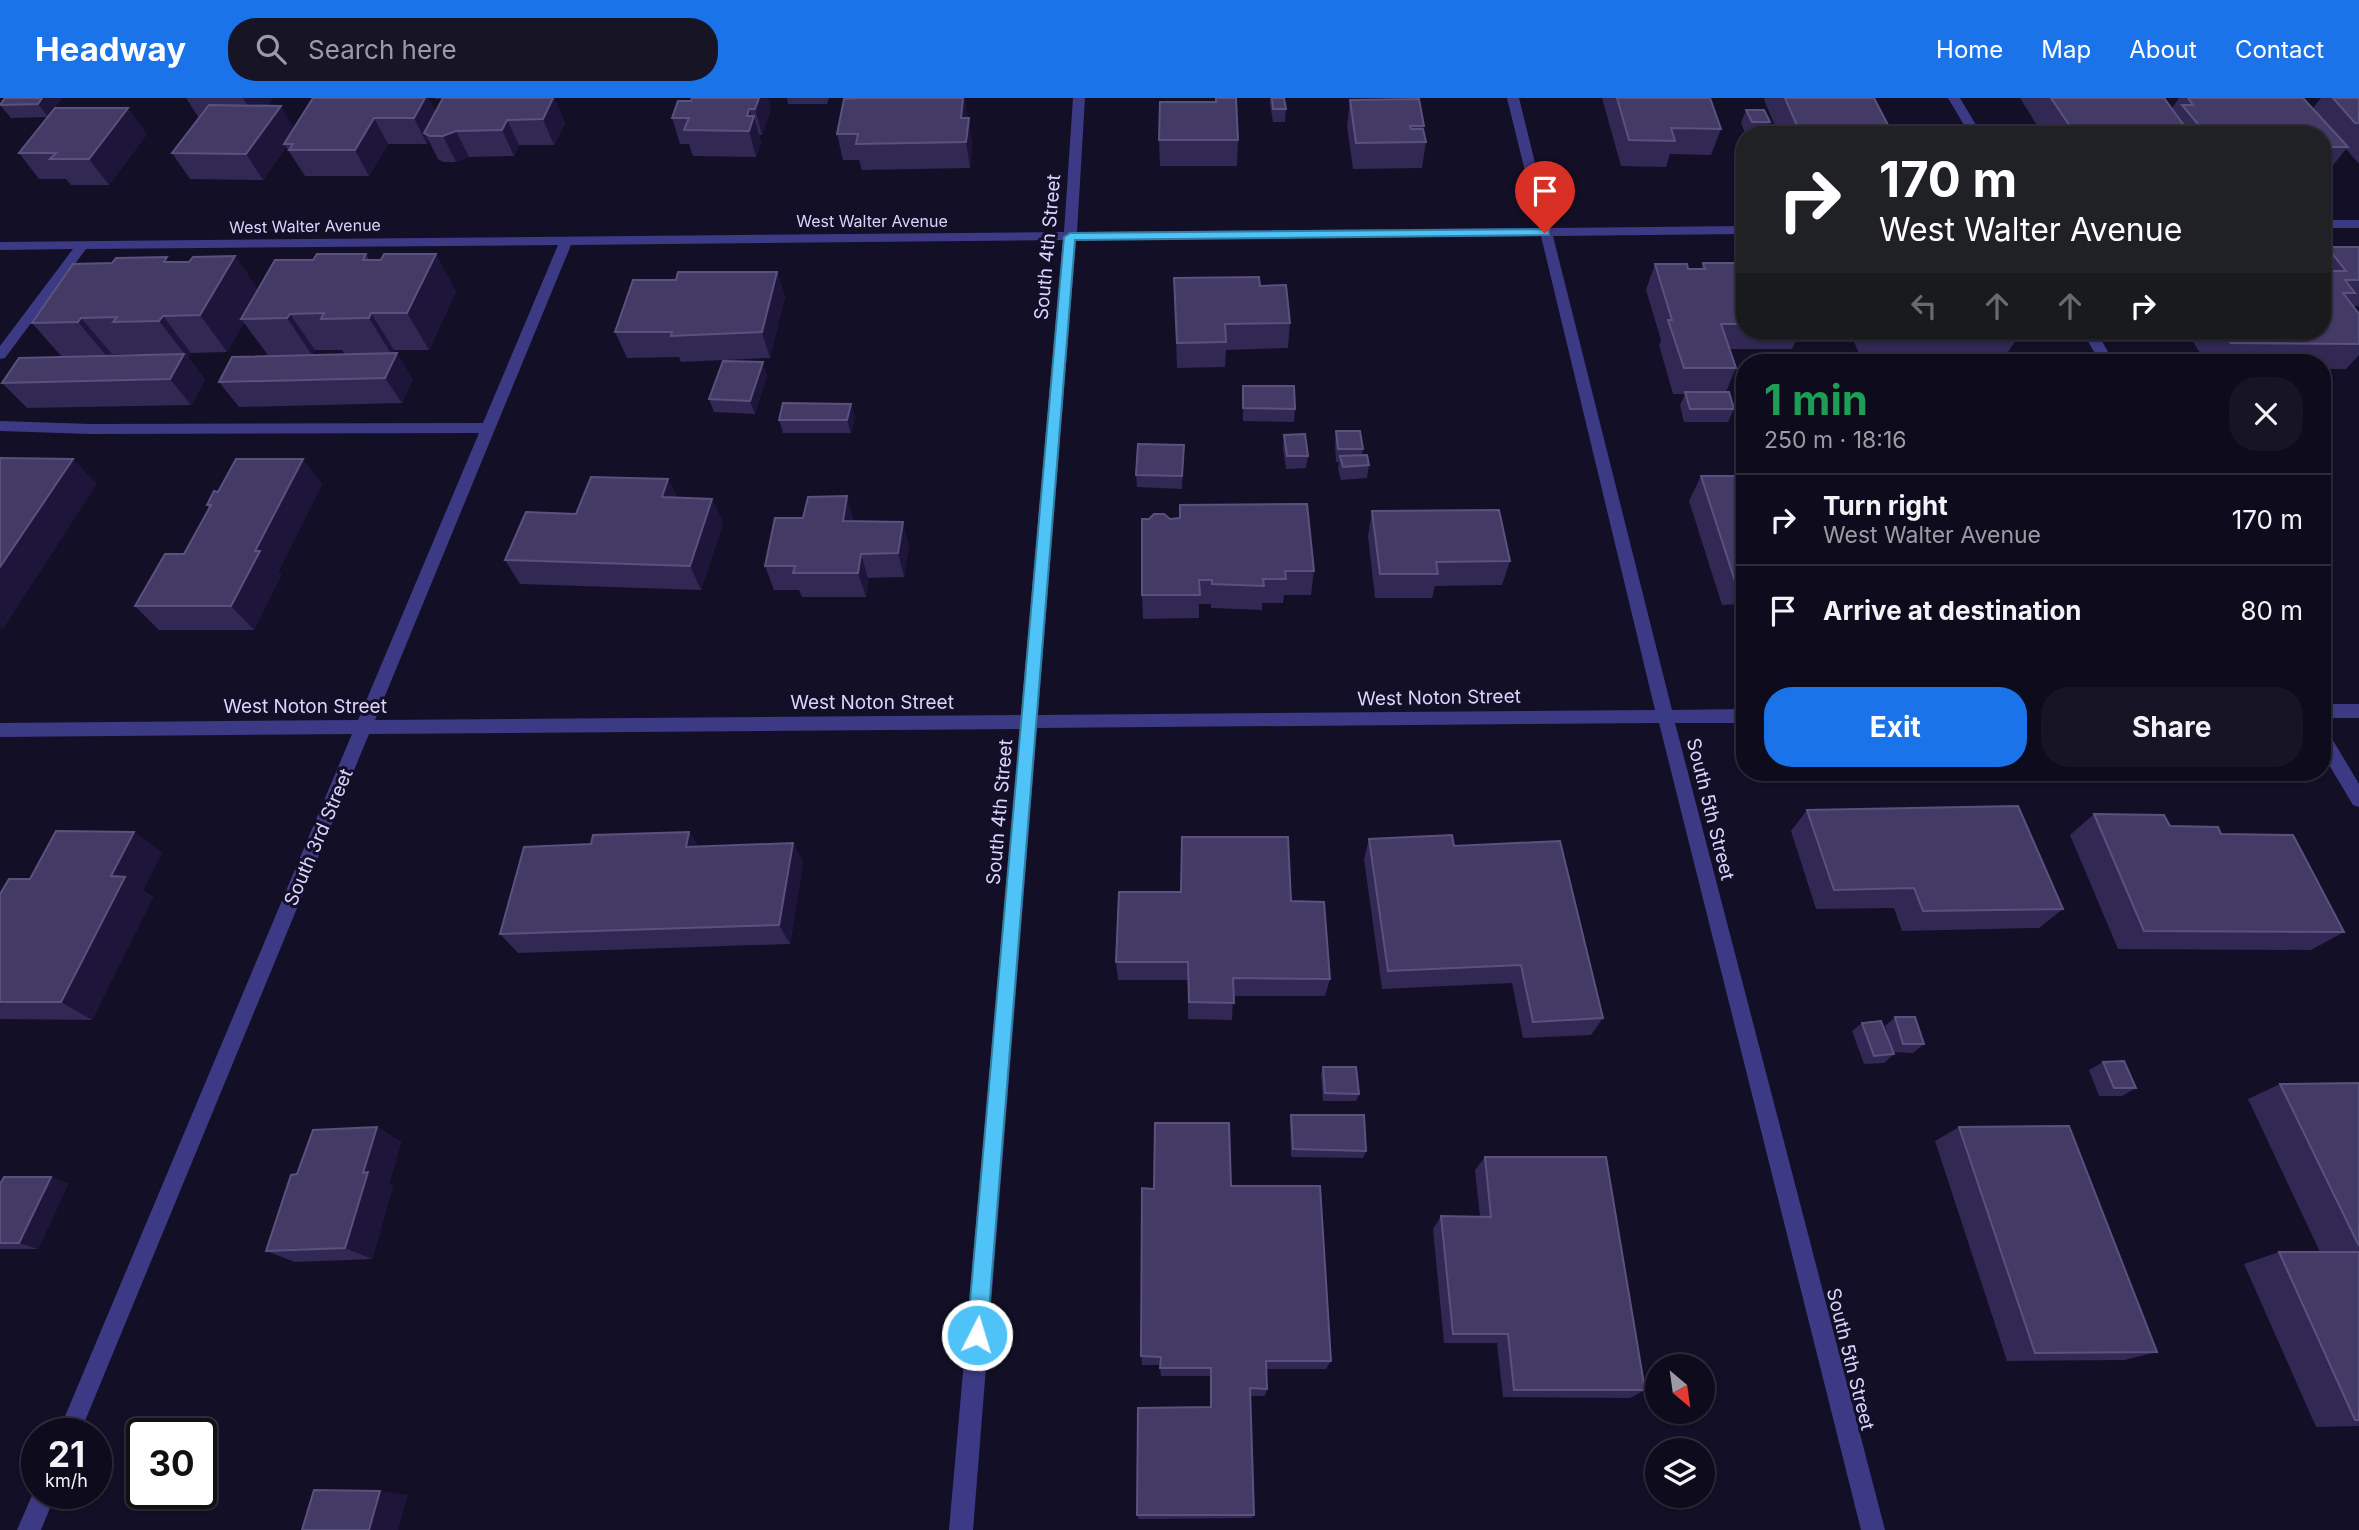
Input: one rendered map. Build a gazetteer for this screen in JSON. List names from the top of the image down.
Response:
{
  "streets": {
    "street": [
      "West Walter Avenue",
      "South 4th Street",
      "West Noton Street",
      "South 5th Street",
      "South 3rd Street"
    ]
  },
  "crossings": [
    ["West Walter Avenue", "South 4th Street"],
    ["West Walter Avenue", "South 5th Street"],
    ["West Walter Avenue", "South 3rd Street"],
    ["South 4th Street", "West Noton Street"],
    ["West Noton Street", "South 5th Street"],
    ["West Noton Street", "South 3rd Street"]
  ],
  "north": "bottom right",
  "page": {
    "header": "Headway",
    "search": "Search here",
    "nav": [
      "Home",
      "Map",
      "About",
      "Contact"
    ],
    "turn": ["170 m", "West Walter Avenue"],
    "heading": ["1 min", "250 m · 18:16"],
    "list": [
      {
        "name": "Turn right",
        "note": "West Walter Avenue",
        "value": "170 m"
      },
      {
        "name": "Arrive at destination",
        "value": "80 m"
      }
    ],
    "buttons": ["Exit", "Share"],
    "speed": "21 km/h",
    "limit": "30"
  }
}
